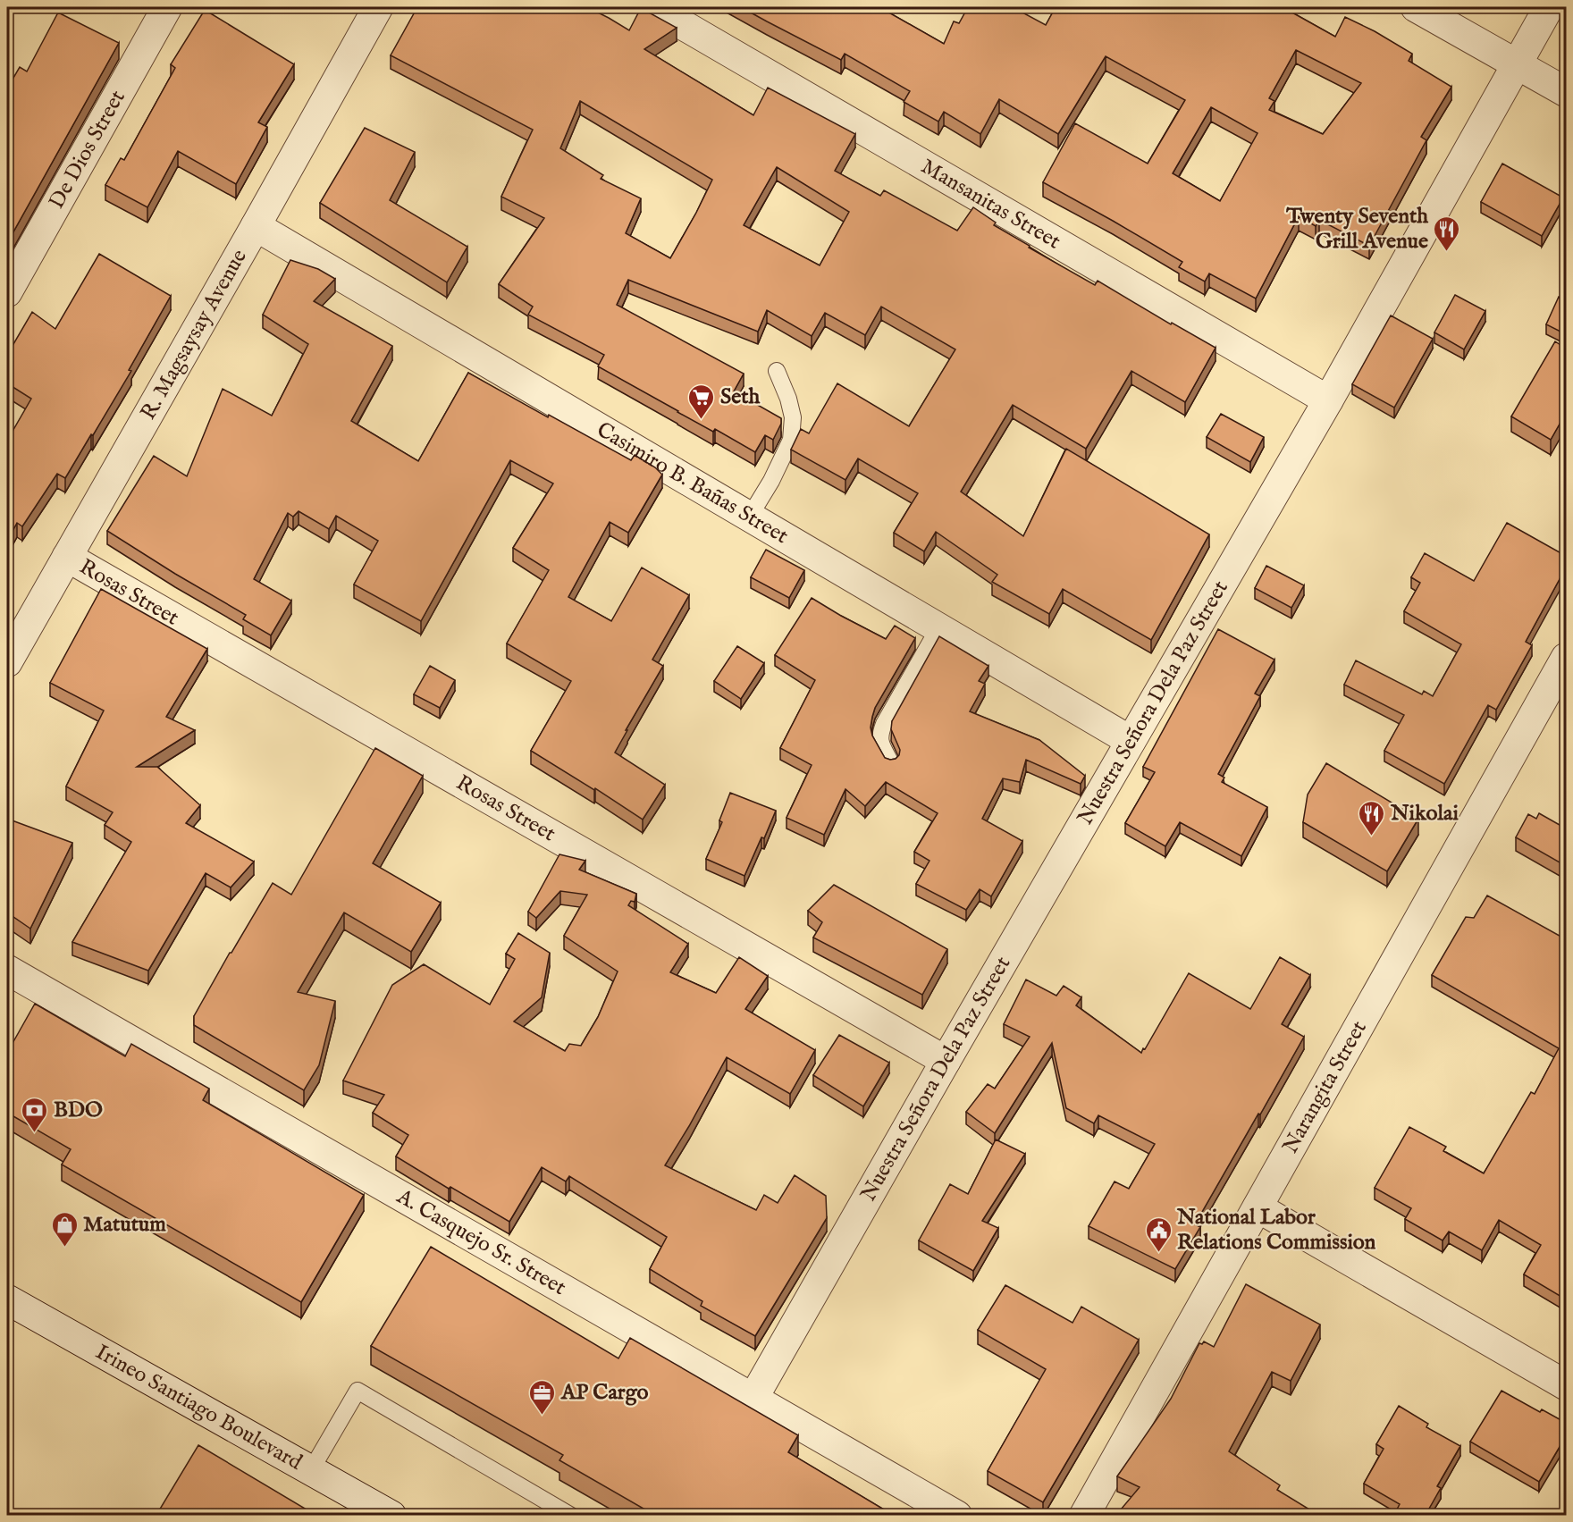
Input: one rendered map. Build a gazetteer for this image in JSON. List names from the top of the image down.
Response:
{
  "streets": {
    "street": [
      "De Dios Street",
      "Mansanitas Street",
      "R. Magsaysay Avenue",
      "Casimiro B. Bañas Street",
      "Rosas Street",
      "Nuestra Señora Dela Paz Street",
      "Narangita Street",
      "A. Casquejo Sr. Street",
      "Irineo Santiago Boulevard"
    ]
  },
  "crossings": [
    ["Mansanitas Street", "Nuestra Señora Dela Paz Street"],
    ["R. Magsaysay Avenue", "Casimiro B. Bañas Street"],
    ["R. Magsaysay Avenue", "Rosas Street"],
    ["Casimiro B. Bañas Street", "Nuestra Señora Dela Paz Street"],
    ["Rosas Street", "Nuestra Señora Dela Paz Street"],
    ["Nuestra Señora Dela Paz Street", "A. Casquejo Sr. Street"]
  ],
  "places": {
    "restaurant": ["Twenty Seventh Grill Avenue", "Nikolai"],
    "supermarket": ["Seth"],
    "bank": ["BDO"],
    "shop": ["Matutum"],
    "public building": ["National Labor Relations Commission"],
    "office": ["AP Cargo"]
  }
}
